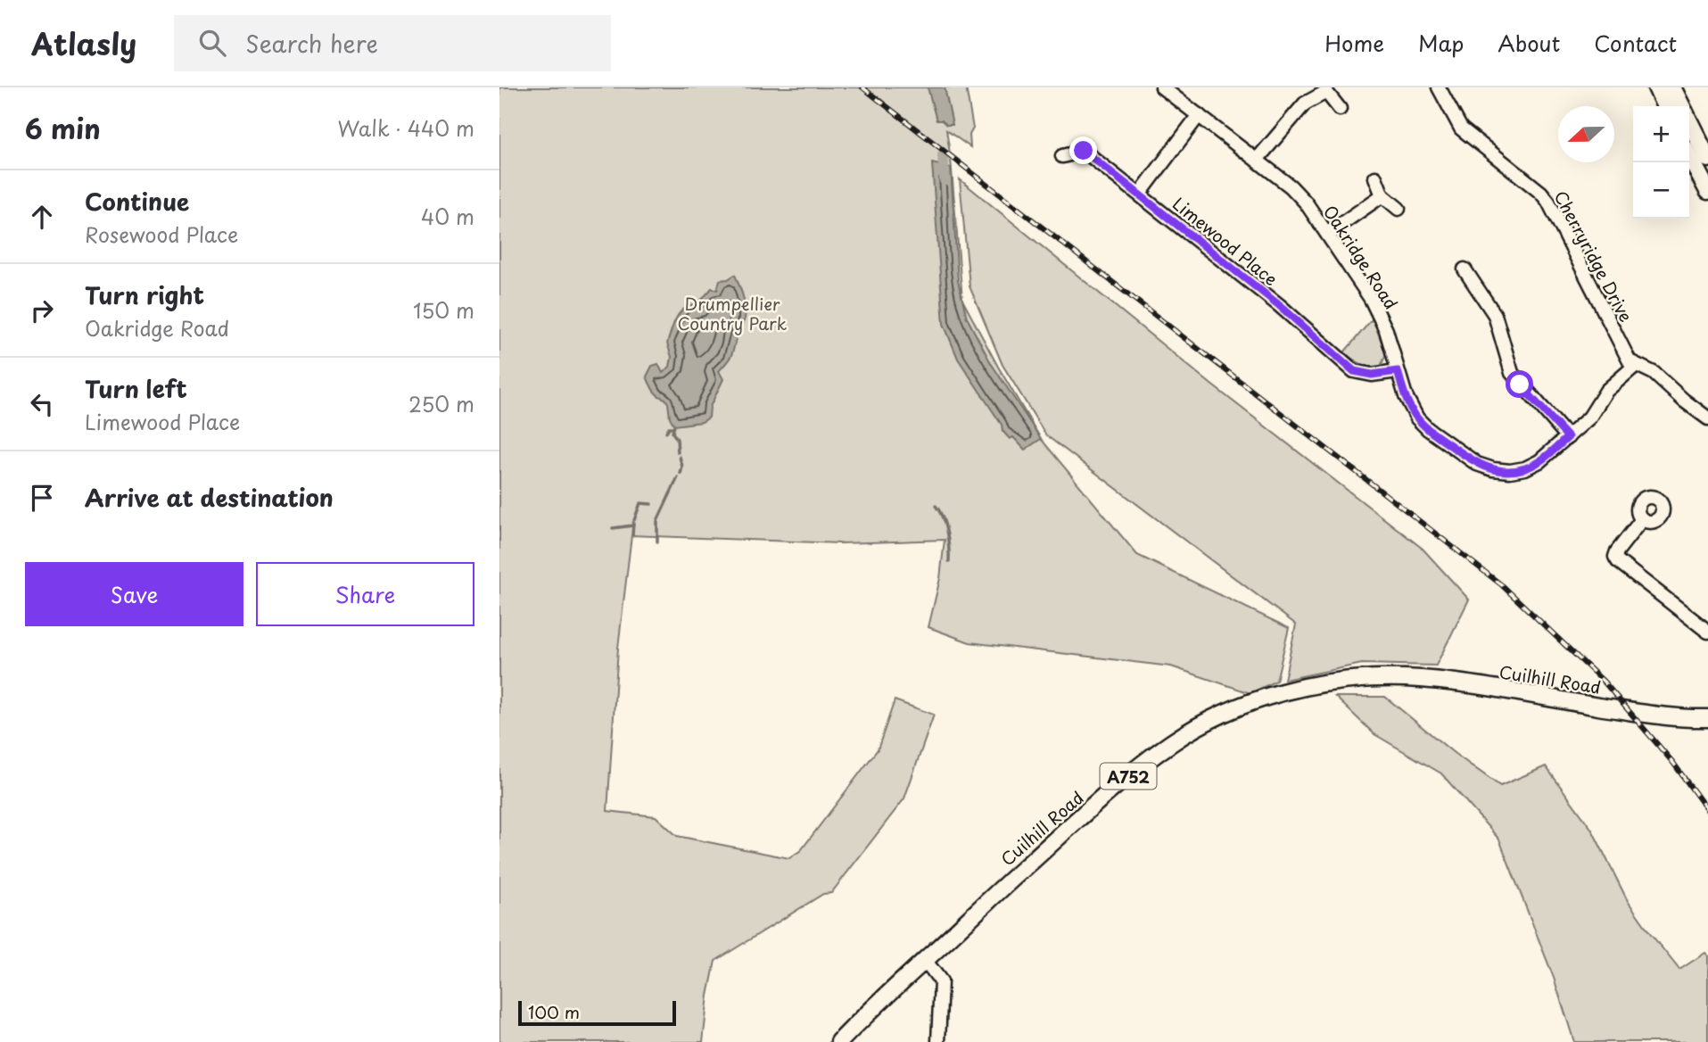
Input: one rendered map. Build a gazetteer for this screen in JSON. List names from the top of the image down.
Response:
{
  "streets": {
    "main road": ["Cuilhill Road", "A752"],
    "street": ["Limewood Place", "Cherryridge Drive", "Oakridge Road"]
  },
  "crossings": [
    ["Limewood Place", "Oakridge Road"],
    ["Cherryridge Drive", "Oakridge Road"]
  ],
  "parks": ["Drumpellier Country Park"],
  "scale_bar": "100 m",
  "north": "left",
  "page": {
    "header": "Atlasly",
    "search": "Search here",
    "nav": [
      "Home",
      "Map",
      "About",
      "Contact"
    ],
    "heading": ["6 min", "Walk · 440 m"],
    "map_buttons": ["+", "−"],
    "list": [
      ["Continue", "Rosewood Place", "40 m"],
      ["Turn right", "Oakridge Road", "150 m"],
      ["Turn left", "Limewood Place", "250 m"],
      "Arrive at destination"
    ],
    "buttons": ["Save", "Share"],
    "scale": "100 m"
  }
}
